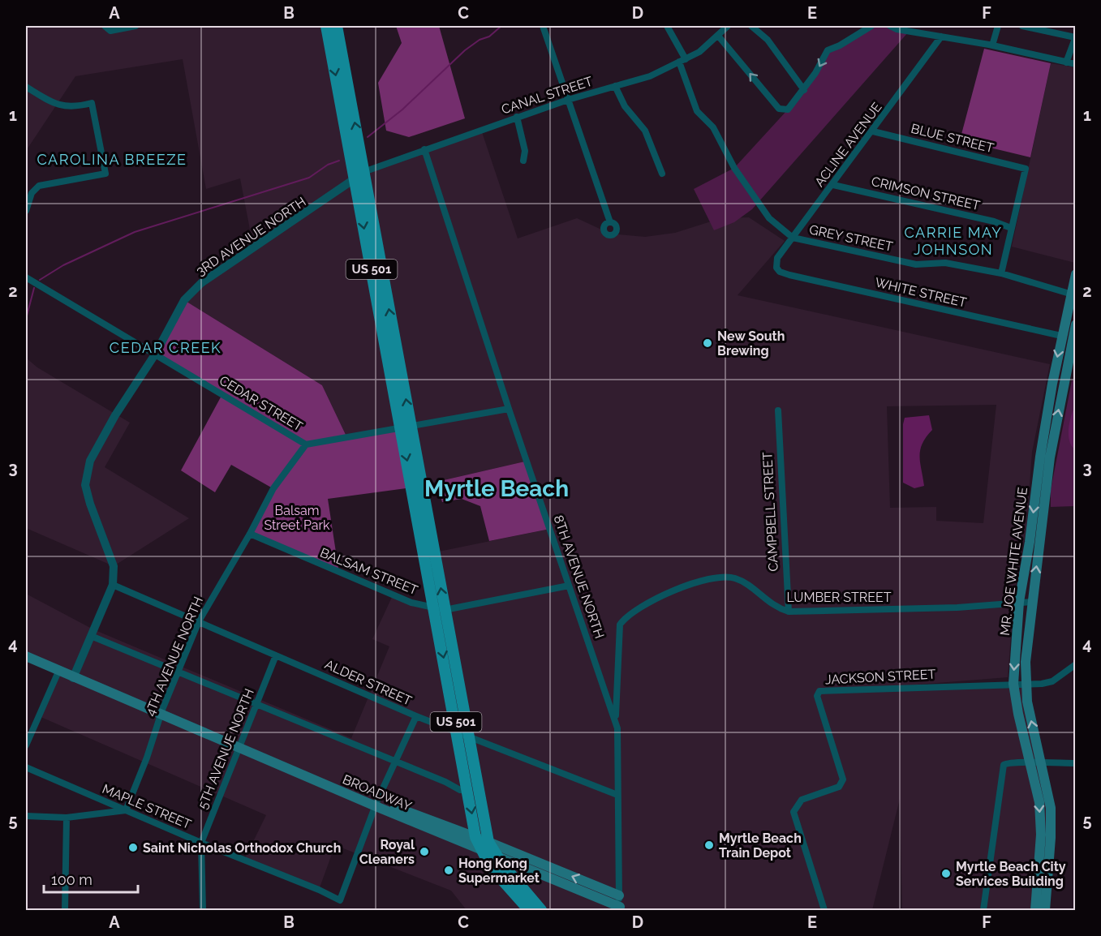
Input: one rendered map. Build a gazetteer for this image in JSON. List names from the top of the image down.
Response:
{
  "streets": {
    "main road": ["US 501", "MR. JOE WHITE AVENUE", "BROADWAY"],
    "street": [
      "CANAL STREET",
      "BLUE STREET",
      "ACLINE AVENUE",
      "CRIMSON STREET",
      "3RD AVENUE NORTH",
      "GREY STREET",
      "WHITE STREET",
      "CEDAR STREET",
      "CAMPBELL STREET",
      "BALSAM STREET",
      "8TH AVENUE NORTH",
      "LUMBER STREET",
      "4TH AVENUE NORTH",
      "JACKSON STREET",
      "ALDER STREET",
      "5TH AVENUE NORTH",
      "MAPLE STREET"
    ]
  },
  "crossings": [
    ["CANAL STREET", "3RD AVENUE NORTH"],
    ["CANAL STREET", "US 501"],
    ["CANAL STREET", "8TH AVENUE NORTH"],
    ["BLUE STREET", "ACLINE AVENUE"],
    ["BLUE STREET", "CRIMSON STREET"],
    ["ACLINE AVENUE", "CRIMSON STREET"],
    ["ACLINE AVENUE", "GREY STREET"],
    ["ACLINE AVENUE", "WHITE STREET"],
    ["3RD AVENUE NORTH", "US 501"],
    ["3RD AVENUE NORTH", "CEDAR STREET"],
    ["3RD AVENUE NORTH", "ALDER STREET"],
    ["3RD AVENUE NORTH", "BROADWAY"],
    ["GREY STREET", "MR. JOE WHITE AVENUE"],
    ["US 501", "CEDAR STREET"],
    ["US 501", "BALSAM STREET"],
    ["US 501", "ALDER STREET"],
    ["US 501", "BROADWAY"],
    ["WHITE STREET", "MR. JOE WHITE AVENUE"],
    ["CEDAR STREET", "8TH AVENUE NORTH"],
    ["CEDAR STREET", "4TH AVENUE NORTH"],
    ["CAMPBELL STREET", "LUMBER STREET"],
    ["MR. JOE WHITE AVENUE", "LUMBER STREET"],
    ["MR. JOE WHITE AVENUE", "JACKSON STREET"],
    ["BALSAM STREET", "8TH AVENUE NORTH"],
    ["BALSAM STREET", "4TH AVENUE NORTH"],
    ["8TH AVENUE NORTH", "LUMBER STREET"],
    ["8TH AVENUE NORTH", "ALDER STREET"],
    ["8TH AVENUE NORTH", "BROADWAY"],
    ["4TH AVENUE NORTH", "ALDER STREET"],
    ["4TH AVENUE NORTH", "BROADWAY"],
    ["4TH AVENUE NORTH", "MAPLE STREET"],
    ["ALDER STREET", "5TH AVENUE NORTH"],
    ["5TH AVENUE NORTH", "BROADWAY"],
    ["5TH AVENUE NORTH", "MAPLE STREET"],
    ["BROADWAY", "MAPLE STREET"]
  ],
  "districts": [
    "CAROLINA BREEZE",
    "CARRIE MAY JOHNSON",
    "CEDAR CREEK",
    "Myrtle Beach"
  ],
  "parks": ["Balsam Street Park"],
  "places": [
    "New South Brewing",
    "Myrtle Beach Train Depot",
    "Saint Nicholas Orthodox Church",
    "Royal Cleaners",
    "Hong Kong Supermarket",
    "Myrtle Beach City Services Building"
  ],
  "scale_bar": "100 m",
  "grid": {
    "columns": [
      "A",
      "B",
      "C",
      "D",
      "E",
      "F"
    ],
    "rows": [
      "1",
      "2",
      "3",
      "4",
      "5"
    ]
  }
}
